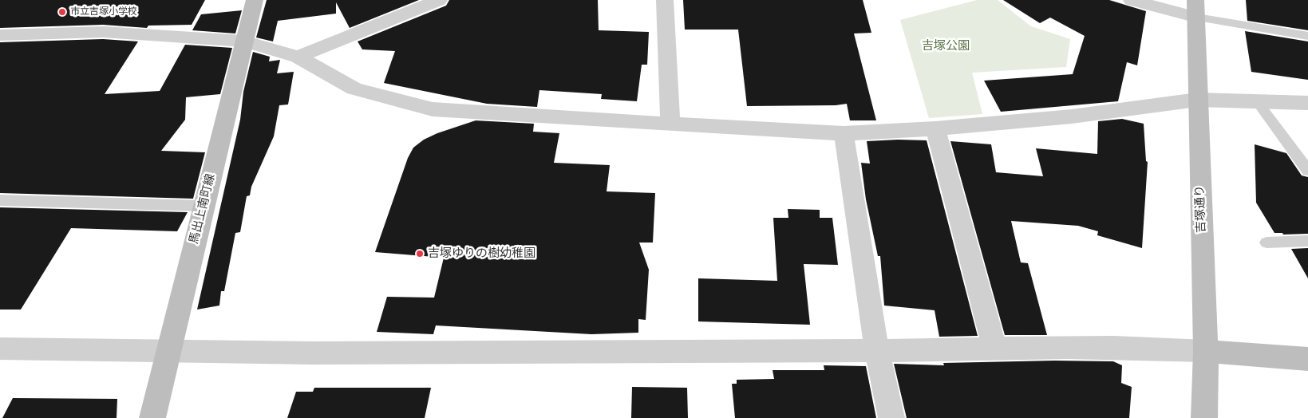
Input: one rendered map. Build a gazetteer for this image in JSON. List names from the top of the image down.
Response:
{
  "streets": {
    "main road": ["馬出上南町線", "吉塚通り"]
  },
  "parks": ["吉塚公園"],
  "places": ["市立吉塚小学校", "吉塚ゆりの樹幼稚園"]
}
